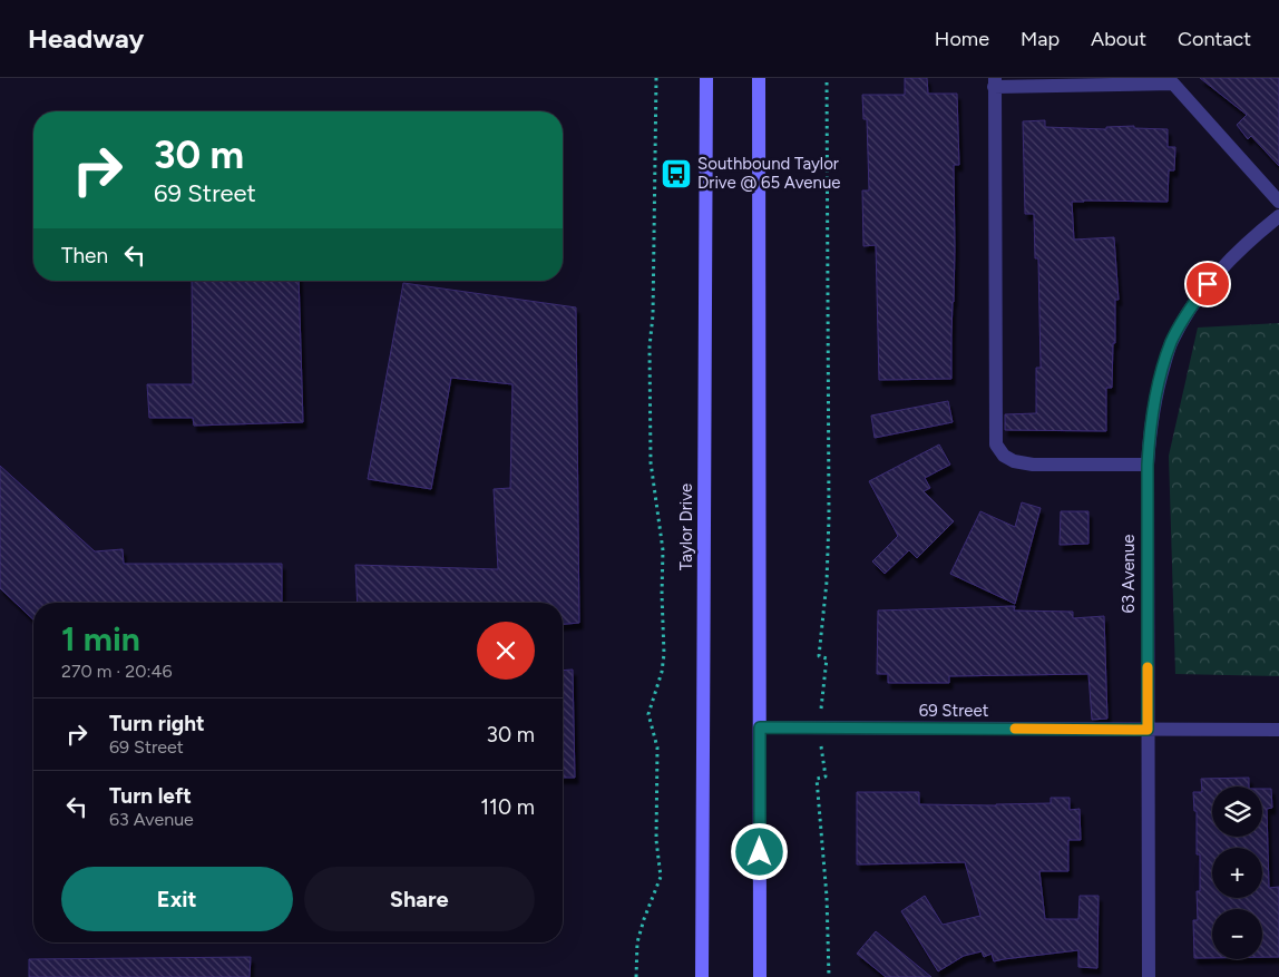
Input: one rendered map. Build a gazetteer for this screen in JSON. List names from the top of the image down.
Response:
{
  "streets": {
    "main road": ["Taylor Drive"],
    "street": ["63 Avenue", "69 Street"]
  },
  "crossings": [
    ["63 Avenue", "69 Street"]
  ],
  "places": {
    "bus stop": ["Southbound Taylor Drive @ 65 Avenue"]
  },
  "page": {
    "header": "Headway",
    "nav": [
      "Home",
      "Map",
      "About",
      "Contact"
    ],
    "turn": ["30 m", "69 Street"],
    "then": "Then",
    "heading": ["1 min", "270 m · 20:46"],
    "list": [
      {
        "name": "Turn right",
        "note": "69 Street",
        "value": "30 m"
      },
      {
        "name": "Turn left",
        "note": "63 Avenue",
        "value": "110 m"
      }
    ],
    "map_buttons": ["+", "−"],
    "buttons": ["Exit", "Share"]
  }
}
